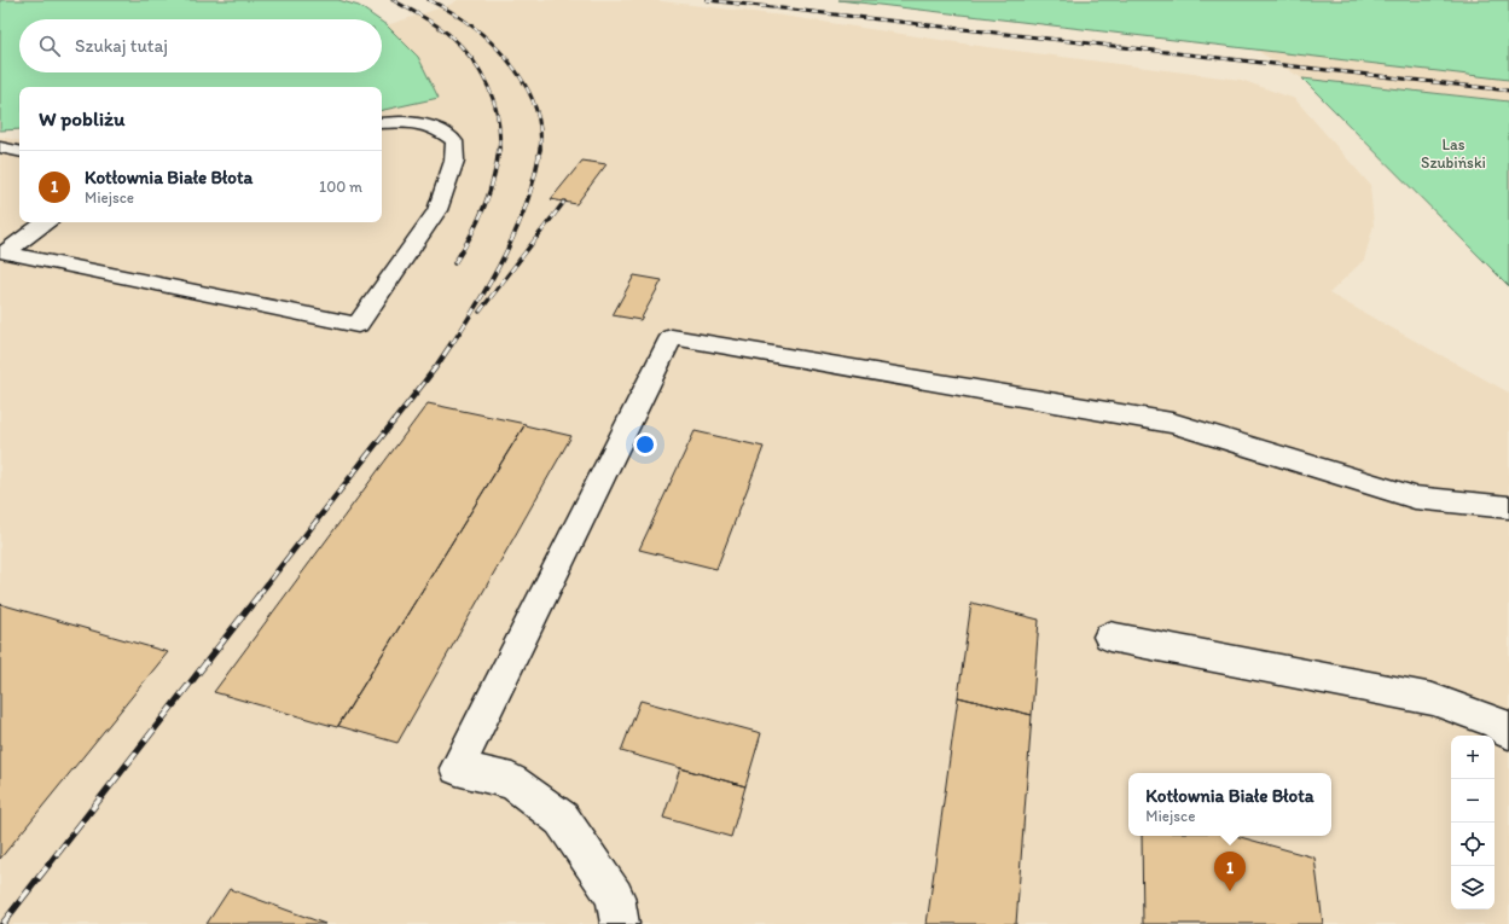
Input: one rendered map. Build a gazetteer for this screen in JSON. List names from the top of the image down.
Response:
{
  "parks": ["Las Szubiński"],
  "page": {
    "search": "Szukaj tutaj",
    "heading": "W pobliżu",
    "list": [
      {
        "mark": "1",
        "name": "Kotłownia Białe Błota",
        "note": "Miejsce",
        "value": "100 m"
      }
    ],
    "map_buttons": ["+", "−"],
    "popup": ["Kotłownia Białe Błota", "Miejsce"],
    "pins": "1"
  }
}
